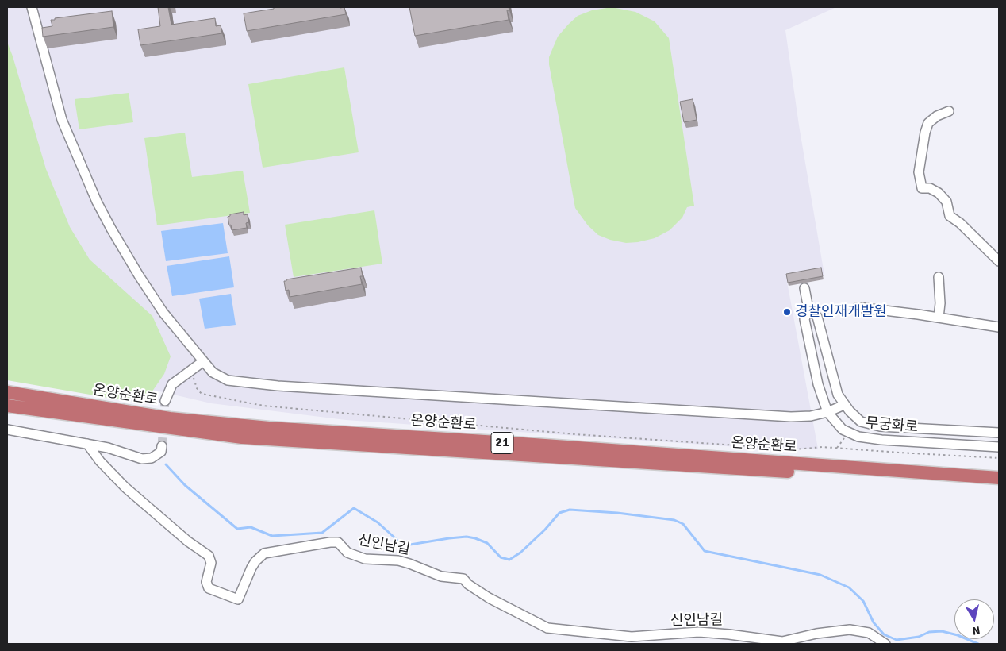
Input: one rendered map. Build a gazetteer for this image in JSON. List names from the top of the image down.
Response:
{
  "streets": {
    "highway": ["온양순환로", "21"],
    "street": ["무궁화로", "신인남길"]
  },
  "places": ["경찰인재개발원"],
  "north": "bottom"
}
